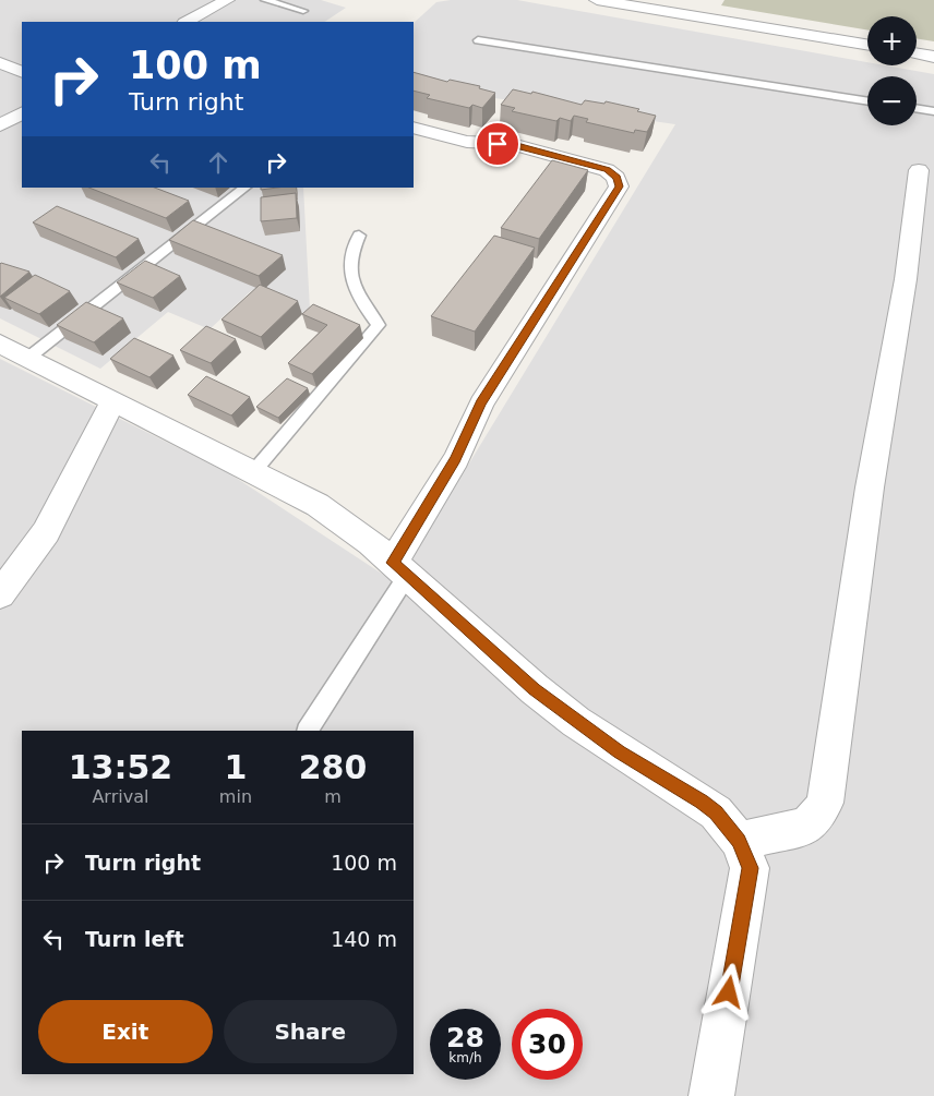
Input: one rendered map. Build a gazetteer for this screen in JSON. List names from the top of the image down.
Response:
{
  "page": {
    "map_buttons": ["+", "−"],
    "turn": ["100 m", "Turn right"],
    "eta": [
      "13:52",
      "Arrival",
      "1",
      "min",
      "280",
      "m"
    ],
    "list": [
      {
        "name": "Turn right",
        "value": "100 m"
      },
      {
        "name": "Turn left",
        "value": "140 m"
      }
    ],
    "buttons": ["Exit", "Share"],
    "speed": "28 km/h",
    "limit": "30"
  }
}
